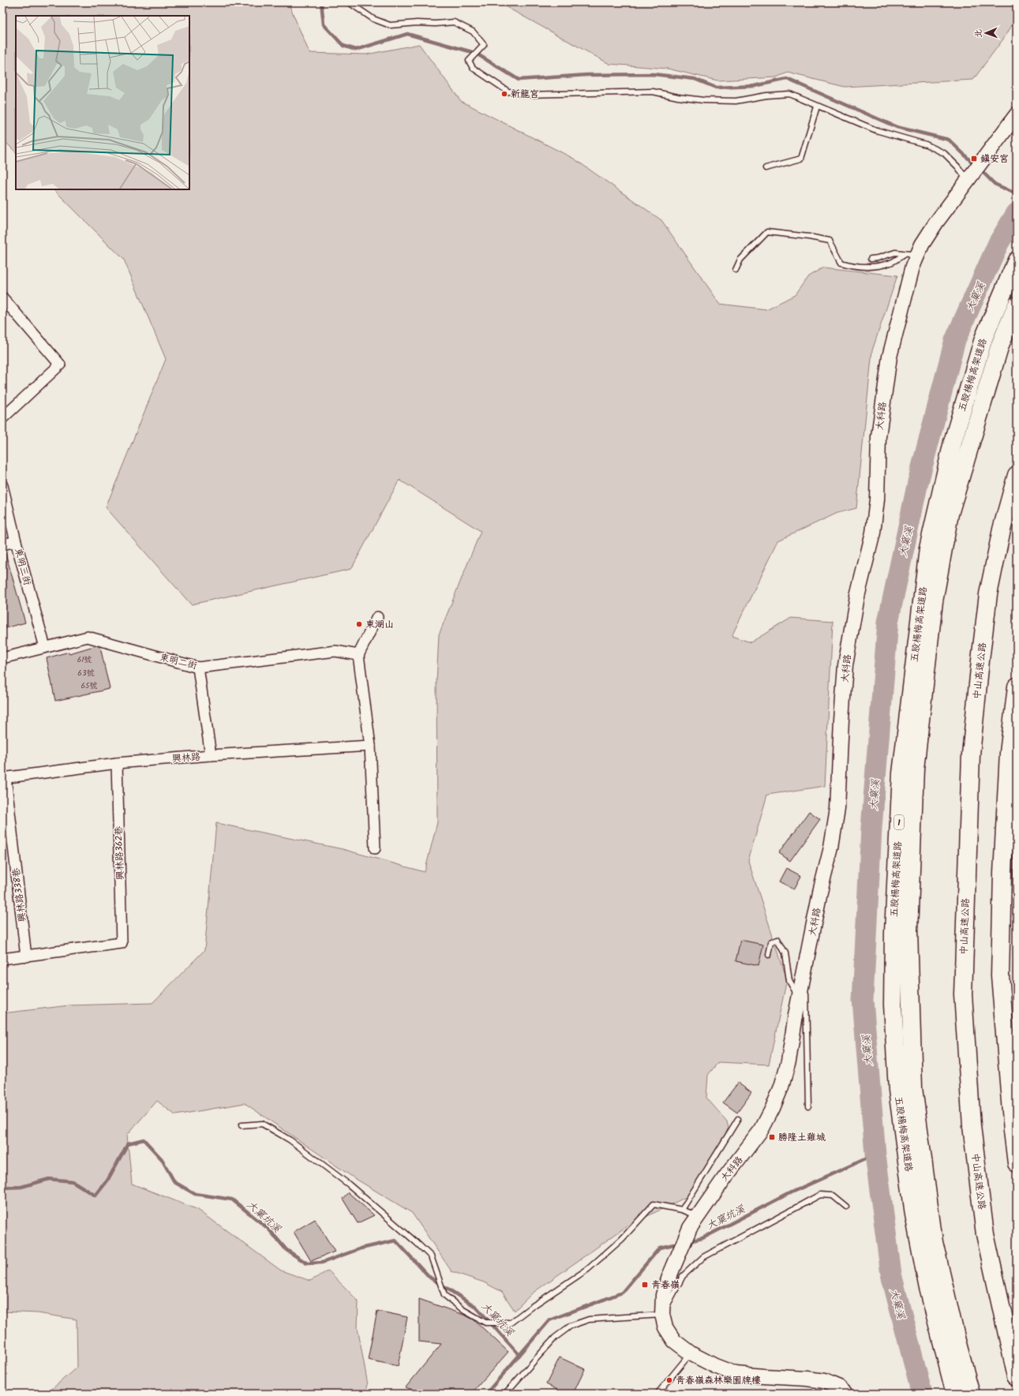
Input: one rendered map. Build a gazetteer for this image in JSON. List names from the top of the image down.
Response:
{
  "streets": {
    "highway": ["五股楊梅高架道路", "中山高速公路", "1"],
    "street": [
      "大科路",
      "東明三街",
      "東明二街",
      "興林路",
      "興林路362巷",
      "興林路338巷"
    ]
  },
  "crossings": [
    ["東明三街", "東明二街"],
    ["興林路", "興林路362巷"],
    ["興林路", "興林路338巷"],
    ["興林路362巷", "興林路338巷"]
  ],
  "water": ["大窠溪", "大窠坑溪"],
  "places": {
    "other": ["新龍宮", "東湖山", "青春嶺森林樂園牌樓"],
    "transit": ["鎮安宮", "勝隆土雞城", "青春嶺"]
  },
  "house_numbers": ["61號", "63號", "65號"],
  "north": "left"
}
